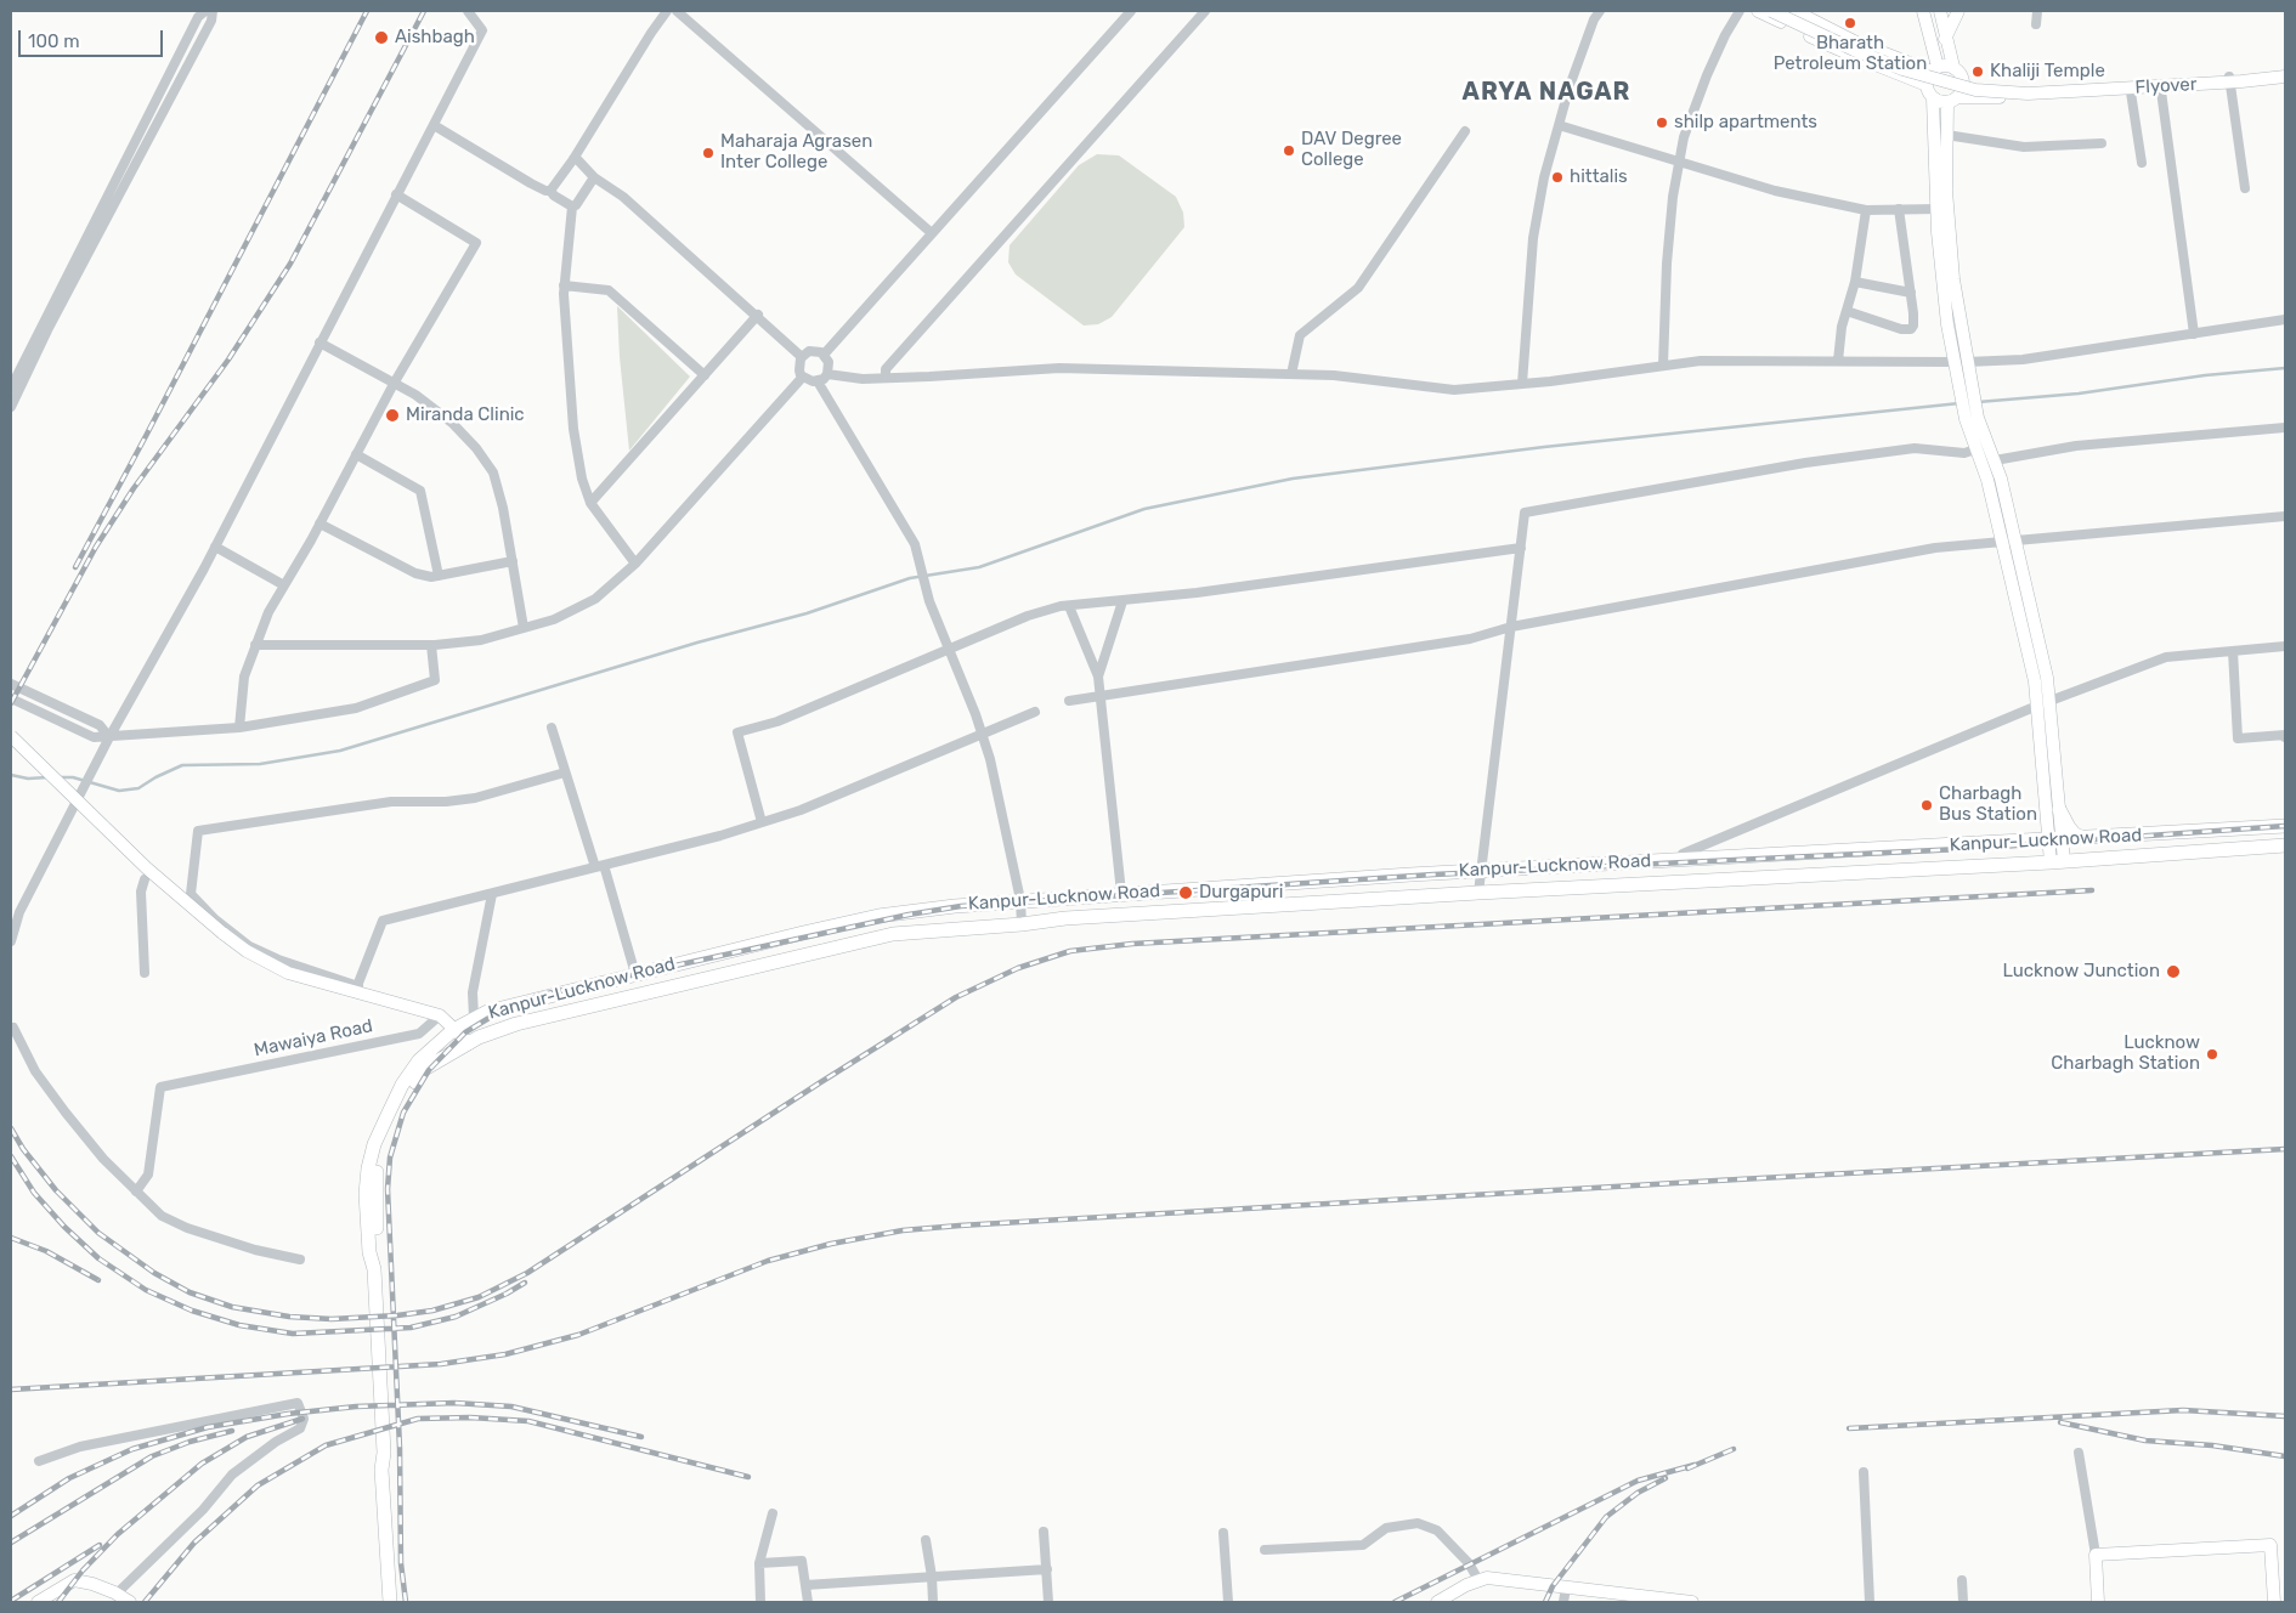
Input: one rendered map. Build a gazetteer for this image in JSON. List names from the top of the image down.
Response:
{
  "streets": {
    "main road": ["Kanpur-Lucknow Road"],
    "street": ["Flyover", "Mawaiya Road"]
  },
  "districts": ["ARYA NAGAR"],
  "places": [
    "Bharath Petroleum Station",
    "Aishbagh",
    "Khaliji Temple",
    "shilp apartments",
    "DAV Degree College",
    "Maharaja Agrasen Inter College",
    "hittalis",
    "Miranda Clinic",
    "Charbagh Bus Station",
    "Durgapuri",
    "Lucknow Junction",
    "Lucknow Charbagh Station"
  ],
  "scale_bar": "100 m"
}
